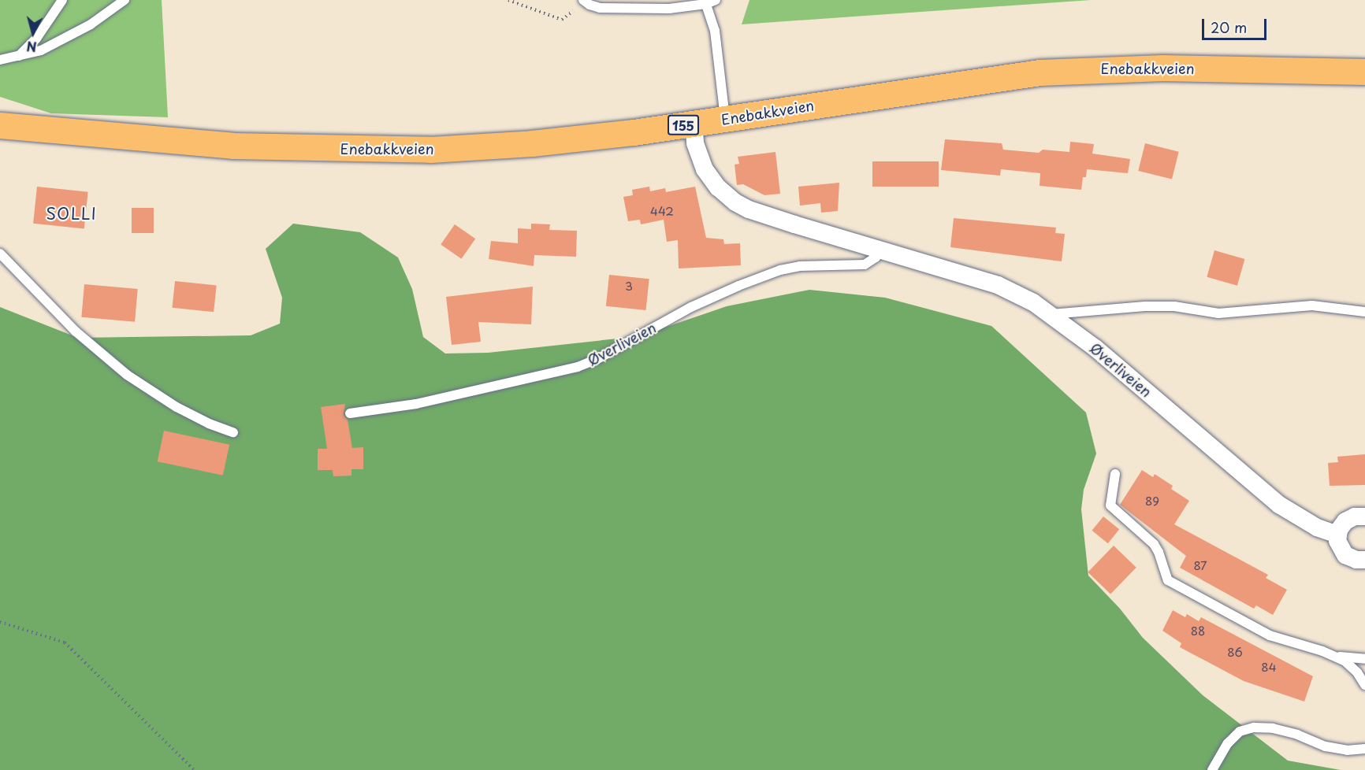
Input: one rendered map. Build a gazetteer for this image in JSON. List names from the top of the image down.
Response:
{
  "streets": {
    "main road": ["Enebakkveien", "155"],
    "street": ["Øverliveien"]
  },
  "crossings": [
    ["Enebakkveien", "Øverliveien"]
  ],
  "districts": ["SOLLI"],
  "house_numbers": [
    "442",
    "3",
    "89",
    "87",
    "88",
    "86",
    "84"
  ],
  "scale_bar": "20 m",
  "north": "bottom"
}
